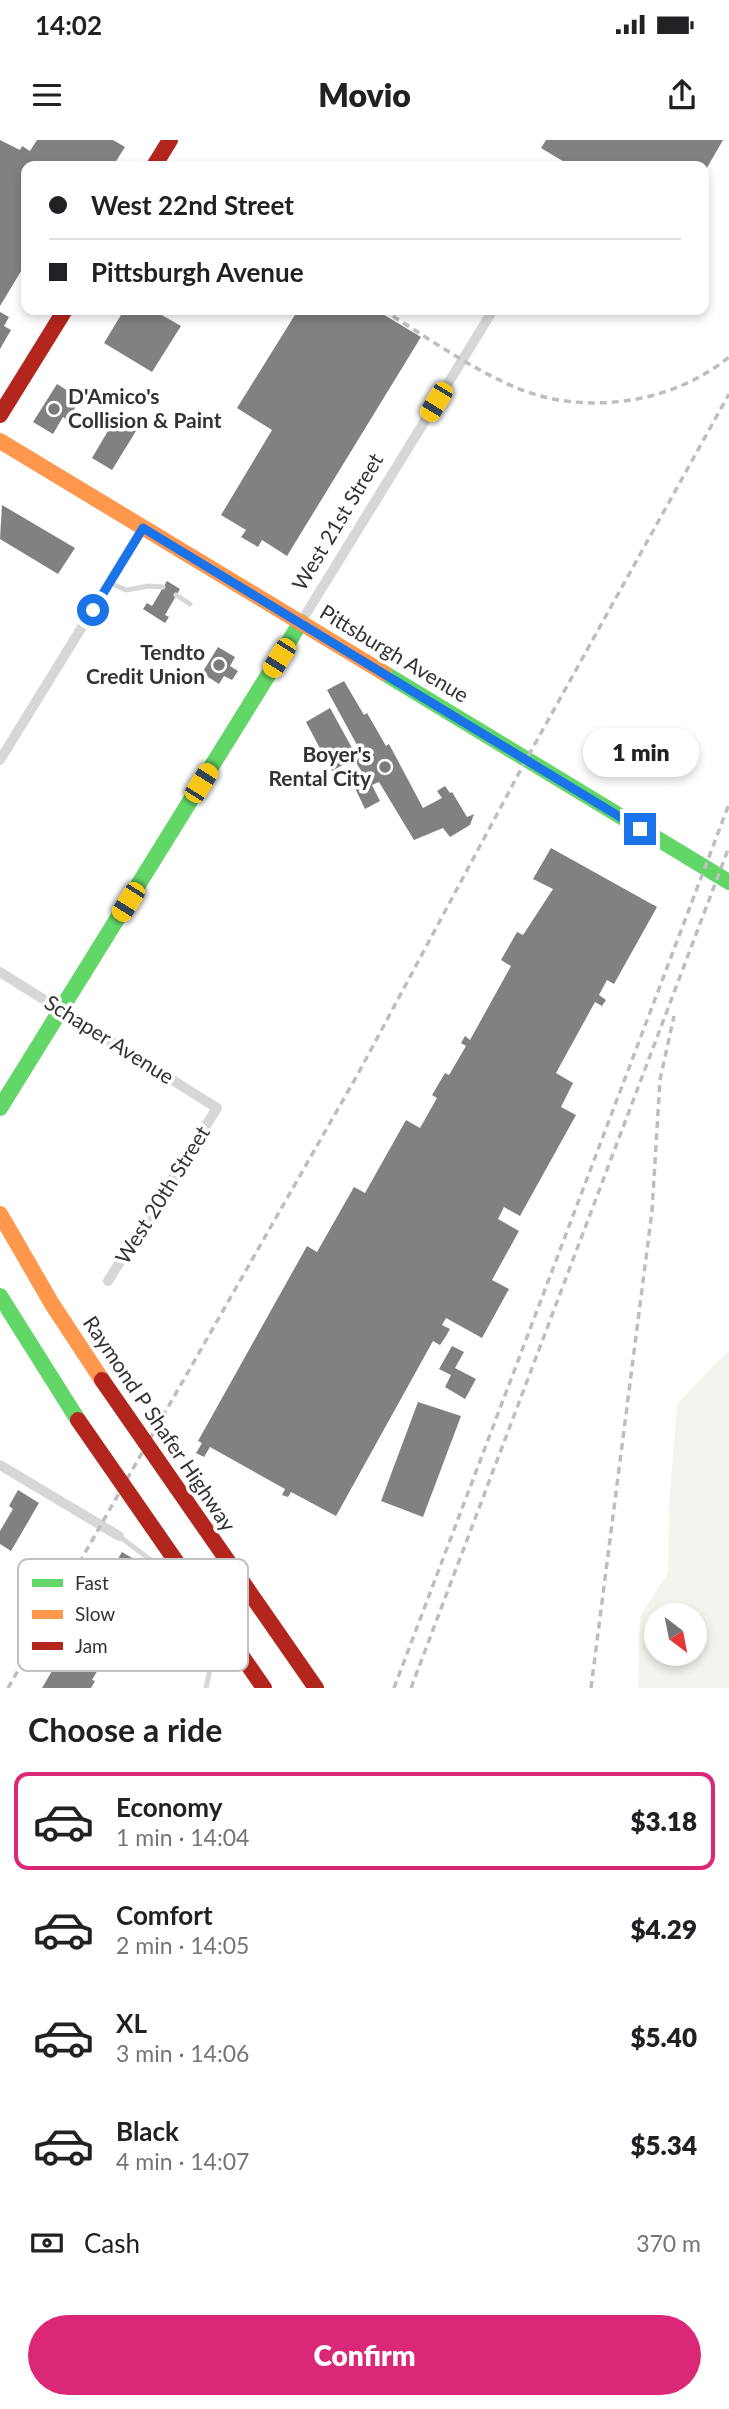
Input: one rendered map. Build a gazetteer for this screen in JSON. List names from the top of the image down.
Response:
{
  "streets": {
    "main road": ["West 21st Street", "Pittsburgh Avenue", "Raymond P Shafer Highway"],
    "street": ["Schaper Avenue", "West 20th Street"]
  },
  "crossings": [
    ["West 21st Street", "Pittsburgh Avenue"],
    ["West 21st Street", "Schaper Avenue"],
    ["Schaper Avenue", "West 20th Street"]
  ],
  "places": ["D'Amico's Collision & Paint", "Tendto Credit Union", "Boyer's Rental City"],
  "legend": ["Fast", "Slow", "Jam"],
  "north": "bottom right",
  "page": {
    "status": "14:02",
    "header": "Movio",
    "banner": ["West 22nd Street", "Pittsburgh Avenue"],
    "bubble": "1 min",
    "heading": "Choose a ride",
    "list": [
      {
        "name": "Economy",
        "note": "1 min · 14:04",
        "value": "$3.18"
      },
      {
        "name": "Comfort",
        "note": "2 min · 14:05",
        "value": "$4.29"
      },
      {
        "name": "XL",
        "note": "3 min · 14:06",
        "value": "$5.40"
      },
      {
        "name": "Black",
        "note": "4 min · 14:07",
        "value": "$5.34"
      }
    ],
    "pay": ["Cash", "370 m"],
    "buttons": "Confirm"
  }
}
